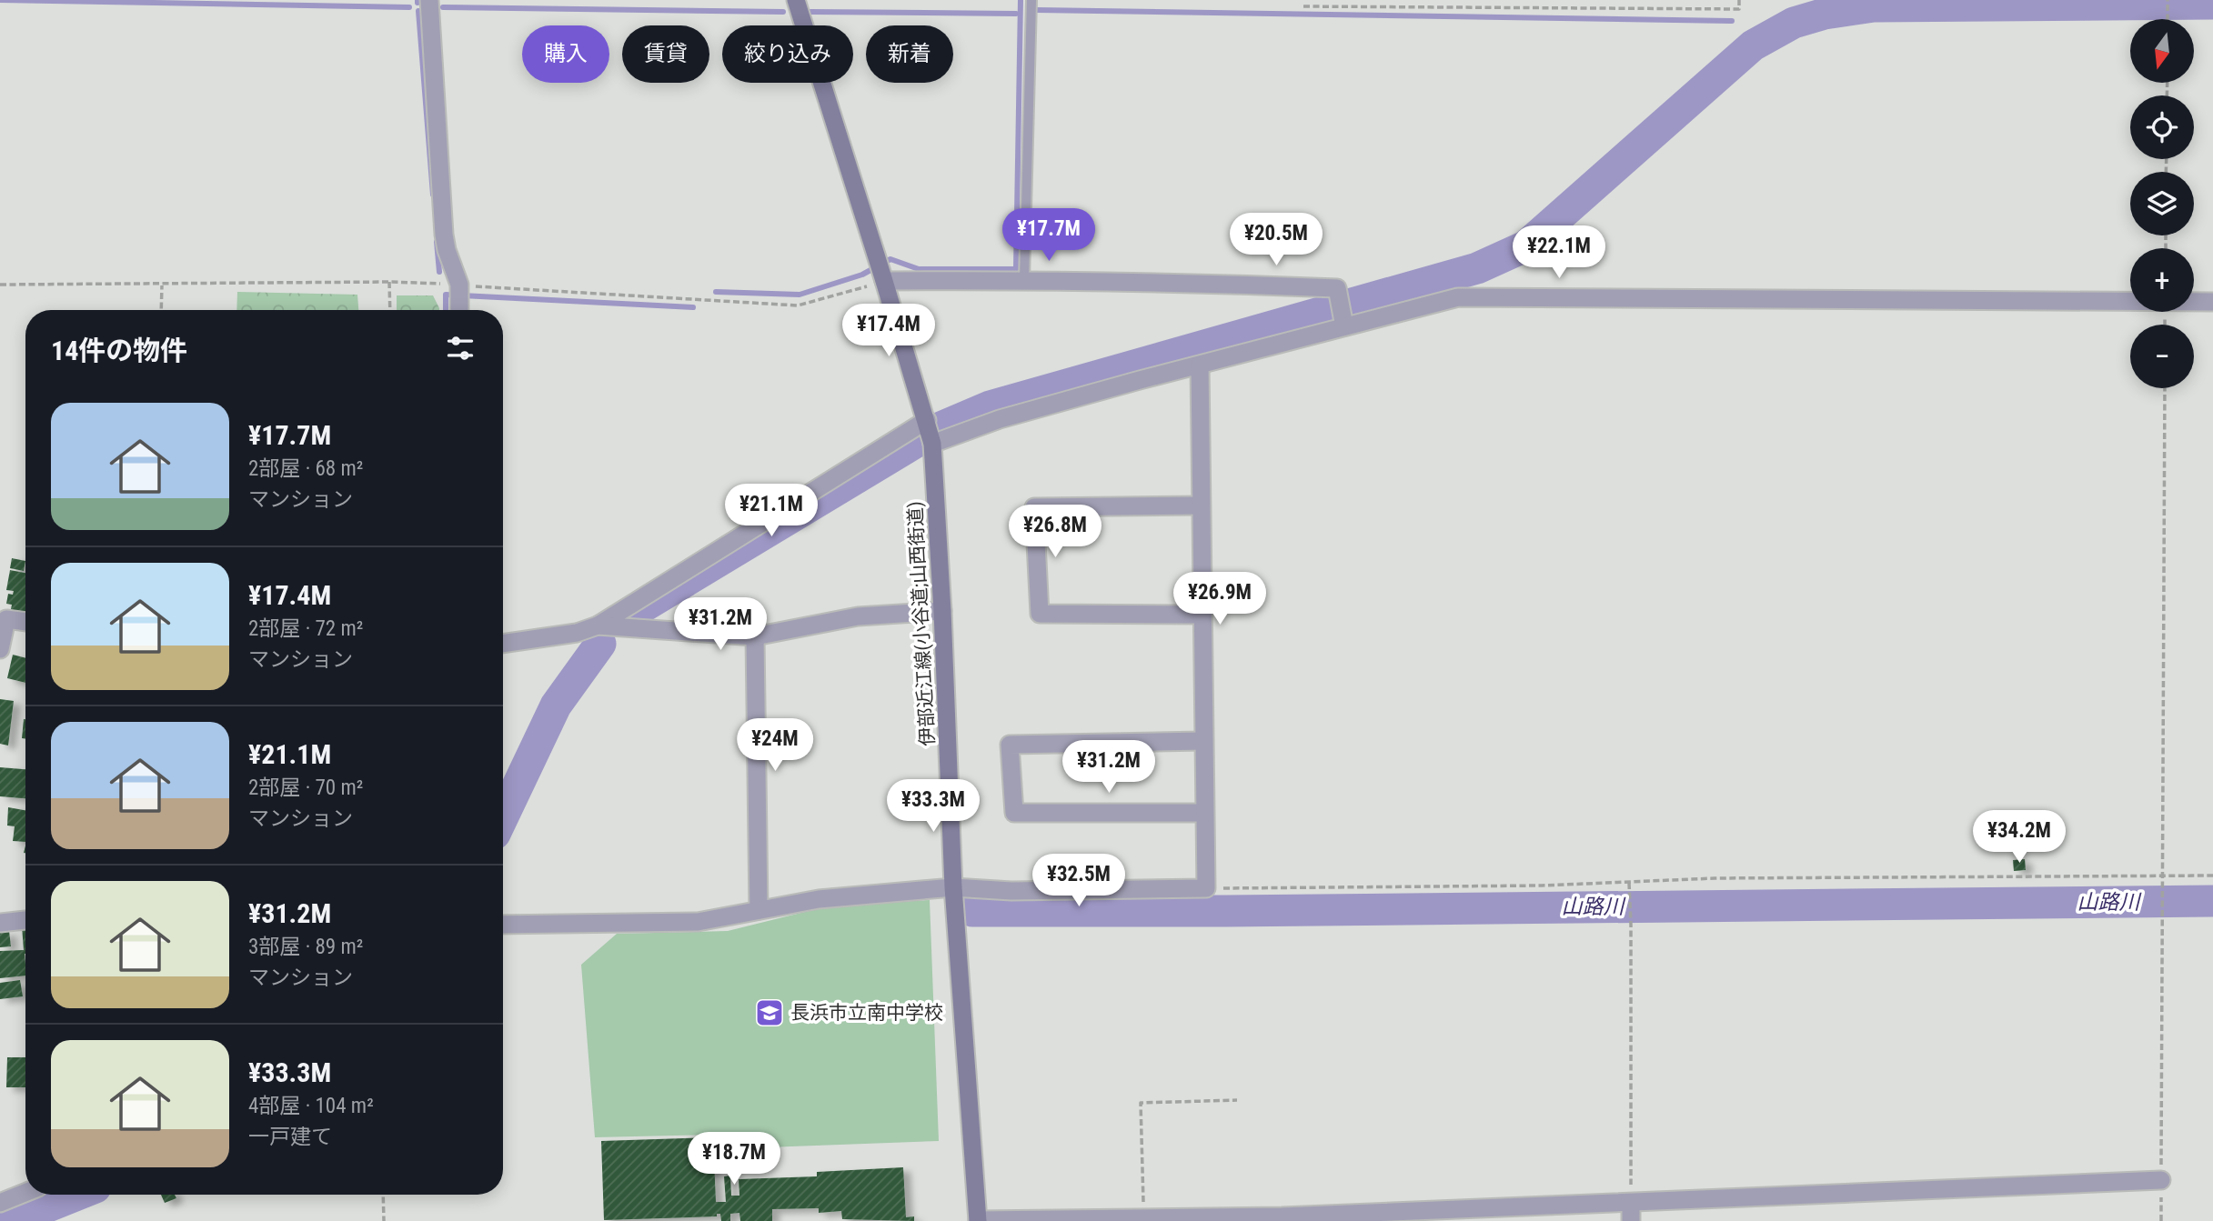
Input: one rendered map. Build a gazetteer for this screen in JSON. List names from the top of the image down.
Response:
{
  "streets": {
    "main road": ["伊部近江線(小谷道;山西街道)"]
  },
  "water": ["山路川"],
  "places": {
    "school or university": ["長浜市立南中学校"]
  },
  "north": "bottom",
  "page": {
    "map_buttons": ["+", "−"],
    "chip": [
      "購入",
      "賃貸",
      "絞り込み",
      "新着"
    ],
    "price": [
      "¥17.7M",
      "¥20.5M",
      "¥22.1M",
      "¥17.4M",
      "¥21.1M",
      "¥26.8M",
      "¥26.9M",
      "¥31.2M",
      "¥24M",
      "¥31.2M",
      "¥33.3M",
      "¥34.2M",
      "¥32.5M",
      "¥18.7M"
    ],
    "heading": "14件の物件",
    "list": [
      {
        "name": "¥17.7M",
        "note": "2部屋 · 68 m² · マンション"
      },
      {
        "name": "¥17.4M",
        "note": "2部屋 · 72 m² · マンション"
      },
      {
        "name": "¥21.1M",
        "note": "2部屋 · 70 m² · マンション"
      },
      {
        "name": "¥31.2M",
        "note": "3部屋 · 89 m² · マンション"
      },
      {
        "name": "¥33.3M",
        "note": "4部屋 · 104 m² · 一戸建て"
      }
    ]
  }
}
